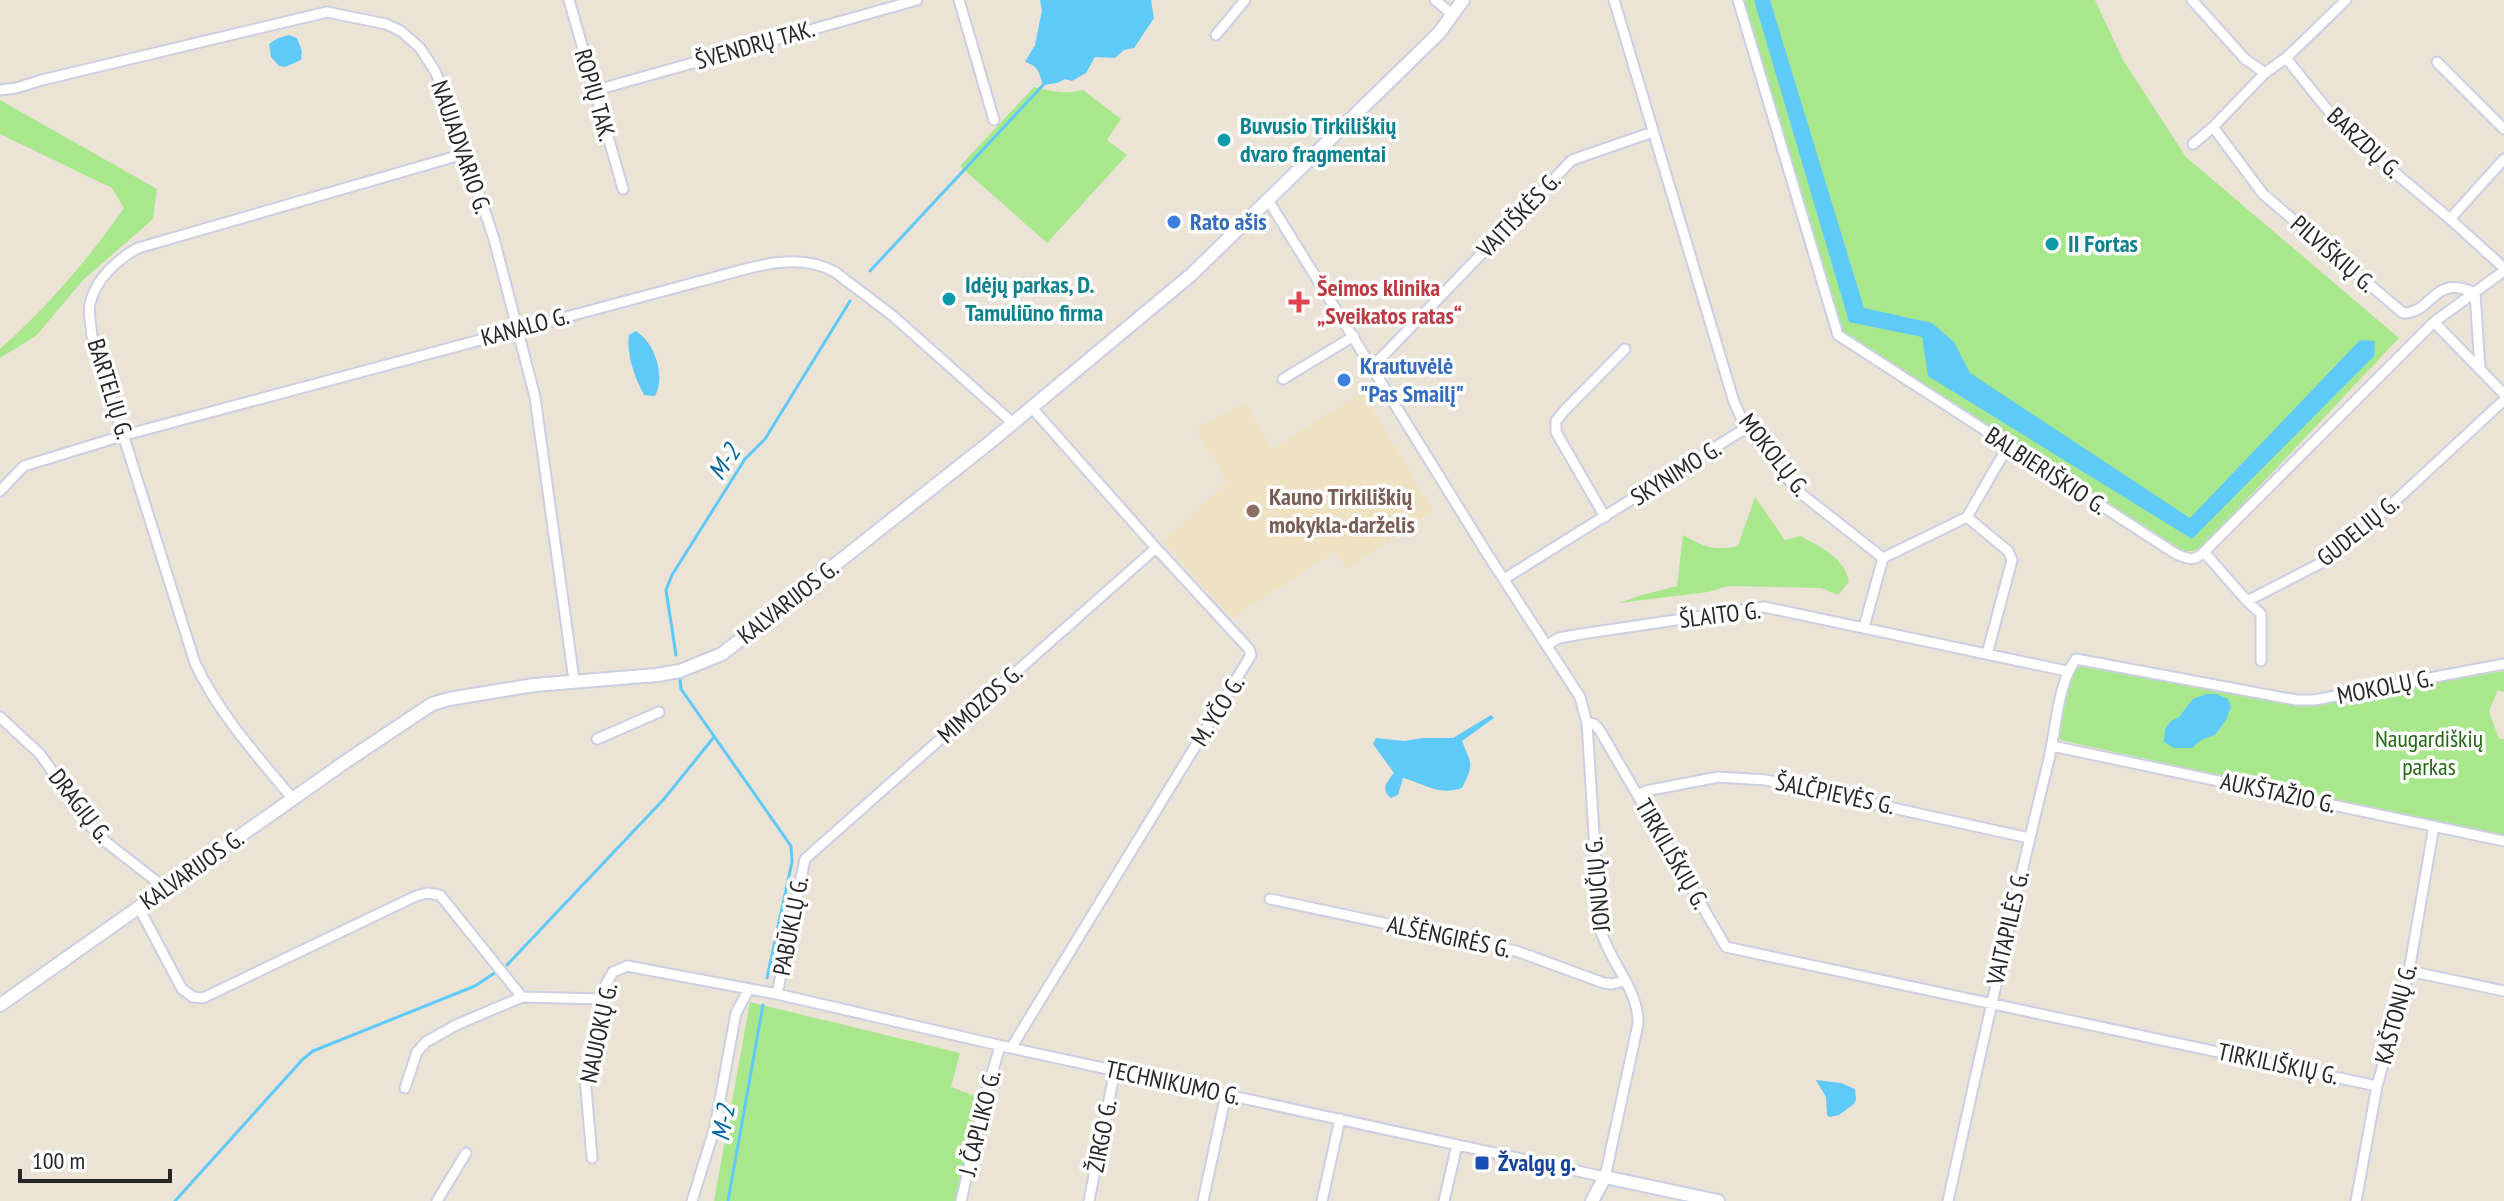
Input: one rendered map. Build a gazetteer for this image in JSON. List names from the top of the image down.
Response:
{
  "streets": {
    "main road": ["KALVARIJOS G.", "TECHNIKUMO G."],
    "street": [
      "ŠVENDRŲ TAK.",
      "ROPIŲ TAK.",
      "BARZDŲ G.",
      "NAUJADVARIO G.",
      "VAITIŠKĖS G.",
      "PILVIŠKIŲ G.",
      "KANALO G.",
      "BARTELIŲ G.",
      "MOKOLŲ G.",
      "BALBIERIŠKIO G.",
      "SKYNIMO G.",
      "GUDELIŲ G.",
      "ŠLAITO G.",
      "MIMOZOS G.",
      "M. YČO G.",
      "AUKŠTAŽIO G.",
      "ŠALČPIEVĖS G.",
      "DRAGIŲ G.",
      "TIRKILIŠKIŲ G.",
      "JONUČIŲ G.",
      "PABŪKLŲ G.",
      "VAITAPILĖS G.",
      "ALŠĖNGIRĖS G.",
      "KAŠTONŲ G.",
      "NAUJOKŲ G.",
      "J. ČAPLIKO G.",
      "ŽIRGO G."
    ]
  },
  "crossings": [
    ["ŠVENDRŲ TAK.", "ROPIŲ TAK."],
    ["NAUJADVARIO G.", "KANALO G."],
    ["NAUJADVARIO G.", "BARTELIŲ G."],
    ["NAUJADVARIO G.", "KALVARIJOS G."],
    ["VAITIŠKĖS G.", "MOKOLŲ G."],
    ["VAITIŠKĖS G.", "TIRKILIŠKIŲ G."],
    ["KANALO G.", "BARTELIŲ G."],
    ["KANALO G.", "KALVARIJOS G."],
    ["BARTELIŲ G.", "KALVARIJOS G."],
    ["MOKOLŲ G.", "SKYNIMO G."],
    ["MOKOLŲ G.", "VAITAPILĖS G."],
    ["SKYNIMO G.", "TIRKILIŠKIŲ G."],
    ["KALVARIJOS G.", "M. YČO G."],
    ["KALVARIJOS G.", "DRAGIŲ G."],
    ["KALVARIJOS G.", "TIRKILIŠKIŲ G."],
    ["ŠLAITO G.", "TIRKILIŠKIŲ G."],
    ["MIMOZOS G.", "M. YČO G."],
    ["MIMOZOS G.", "PABŪKLŲ G."],
    ["M. YČO G.", "TECHNIKUMO G."],
    ["M. YČO G.", "J. ČAPLIKO G."],
    ["AUKŠTAŽIO G.", "VAITAPILĖS G."],
    ["AUKŠTAŽIO G.", "KAŠTONŲ G."],
    ["ŠALČPIEVĖS G.", "TIRKILIŠKIŲ G."],
    ["ŠALČPIEVĖS G.", "VAITAPILĖS G."],
    ["TIRKILIŠKIŲ G.", "JONUČIŲ G."],
    ["TIRKILIŠKIŲ G.", "VAITAPILĖS G."],
    ["TIRKILIŠKIŲ G.", "KAŠTONŲ G."],
    ["JONUČIŲ G.", "ALŠĖNGIRĖS G."],
    ["JONUČIŲ G.", "TECHNIKUMO G."],
    ["PABŪKLŲ G.", "TECHNIKUMO G."],
    ["NAUJOKŲ G.", "TECHNIKUMO G."],
    ["TECHNIKUMO G.", "J. ČAPLIKO G."],
    ["TECHNIKUMO G.", "ŽIRGO G."]
  ],
  "water": ["M-2"],
  "parks": ["Naugardiškių parkas"],
  "places": {
    "other": [
      "Buvusio Tirkiliškių dvaro fragmentai",
      "Rato ašis",
      "II Fortas",
      "Idėjų parkas, D. Tamuliūno firma",
      "Krautuvėlė \"Pas Smailį\"",
      "Kauno Tirkiliškių mokykla-darželis"
    ],
    "health": ["Šeimos klinika „Sveikatos ratas“"],
    "transit": ["Žvalgų g."]
  },
  "scale_bar": "100 m"
}
